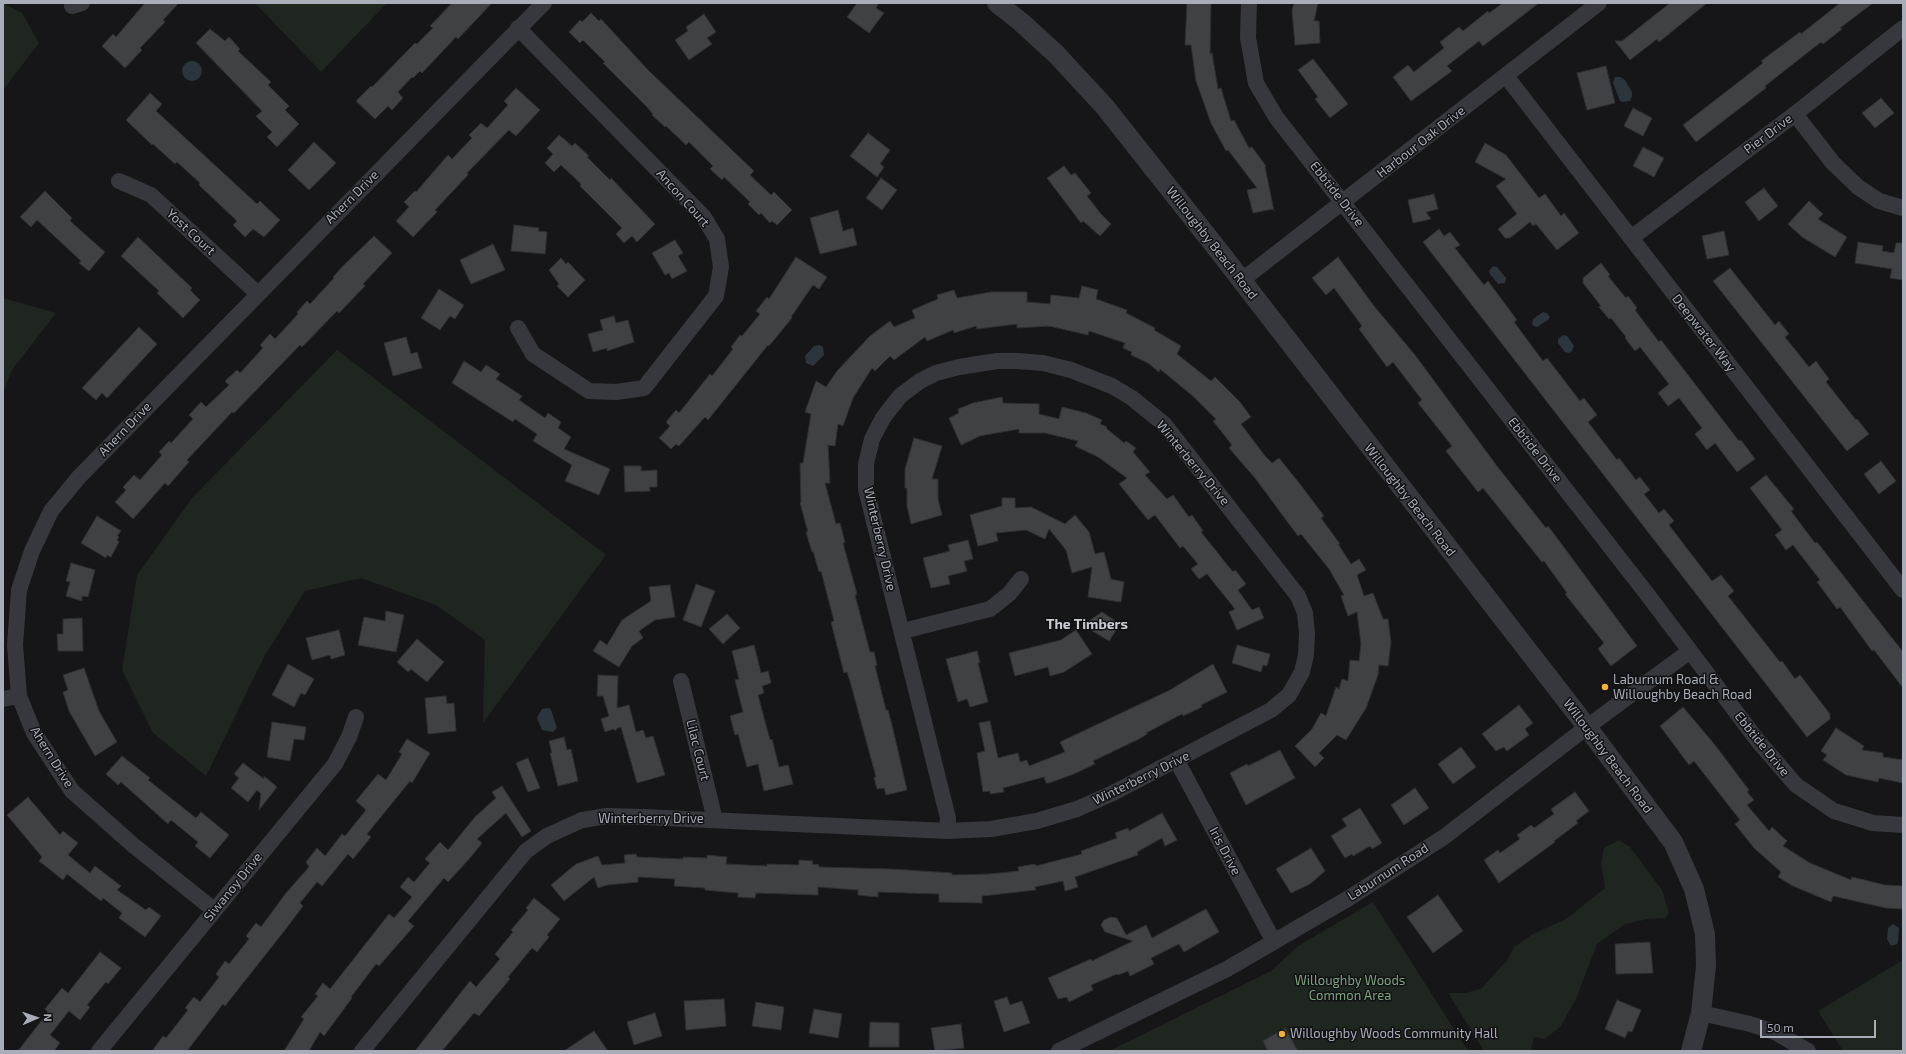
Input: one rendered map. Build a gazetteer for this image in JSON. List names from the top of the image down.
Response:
{
  "streets": {
    "street": [
      "Pier Drive",
      "Harbour Oak Drive",
      "Ebbtide Drive",
      "Ahern Drive",
      "Ancon Court",
      "Yost Court",
      "Willoughby Beach Road",
      "Deepwater Way",
      "Winterberry Drive",
      "Lilac Court",
      "Iris Drive",
      "Laburnum Road",
      "Siwanoy Drive"
    ]
  },
  "crossings": [
    ["Pier Drive", "Deepwater Way"],
    ["Harbour Oak Drive", "Ebbtide Drive"],
    ["Harbour Oak Drive", "Willoughby Beach Road"],
    ["Harbour Oak Drive", "Deepwater Way"],
    ["Ebbtide Drive", "Laburnum Road"],
    ["Ahern Drive", "Ancon Court"],
    ["Ahern Drive", "Yost Court"],
    ["Ahern Drive", "Siwanoy Drive"],
    ["Willoughby Beach Road", "Laburnum Road"],
    ["Winterberry Drive", "Lilac Court"],
    ["Winterberry Drive", "Iris Drive"],
    ["Iris Drive", "Laburnum Road"]
  ],
  "districts": ["The Timbers"],
  "parks": ["Willoughby Woods Common Area"],
  "places": ["Laburnum Road & Willoughby Beach Road", "Willoughby Woods Community Hall"],
  "scale_bar": "50 m",
  "north": "right"
}
